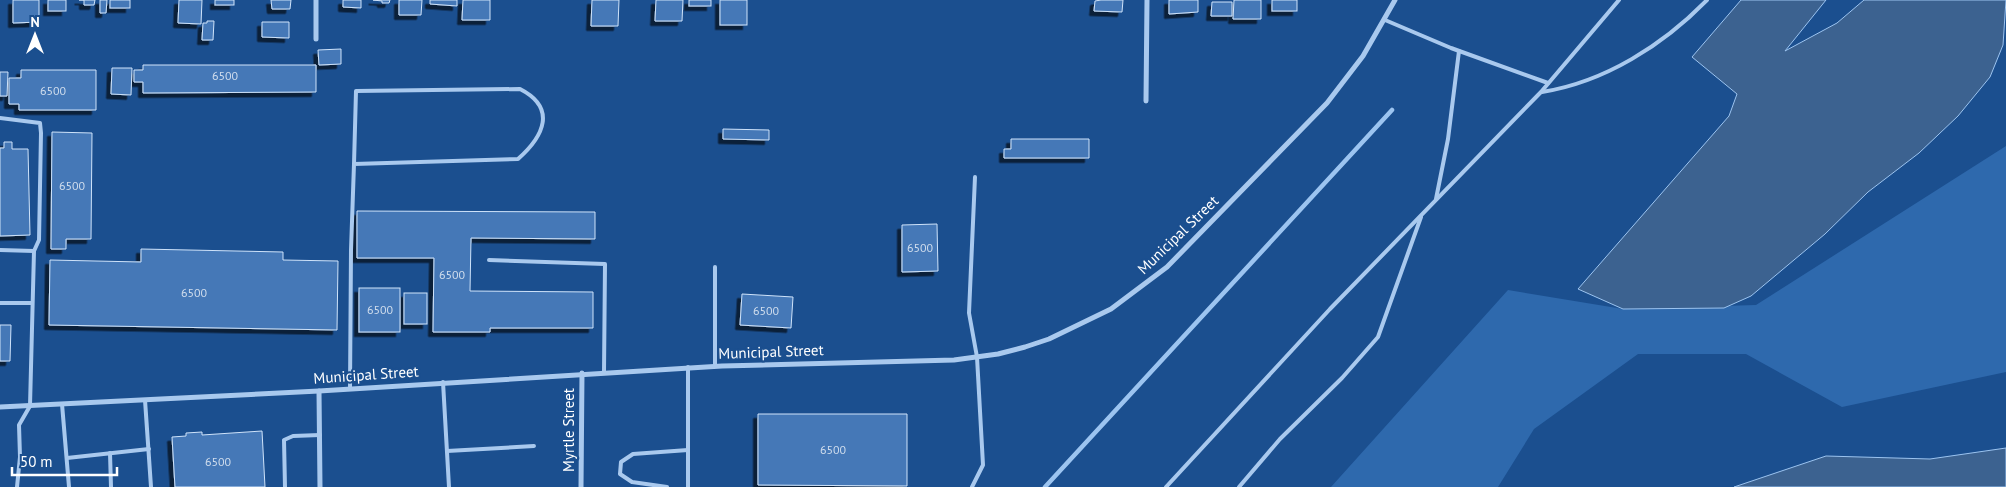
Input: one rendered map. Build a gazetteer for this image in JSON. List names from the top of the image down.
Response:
{
  "streets": {
    "street": ["Municipal Street", "Myrtle Street"]
  },
  "crossings": [
    ["Municipal Street", "Myrtle Street"]
  ],
  "house_numbers": [
    "6500",
    "6500",
    "6500",
    "6500",
    "6500",
    "6500",
    "6500",
    "6500",
    "6500",
    "6500"
  ],
  "scale_bar": "50 m",
  "north": "top"
}
